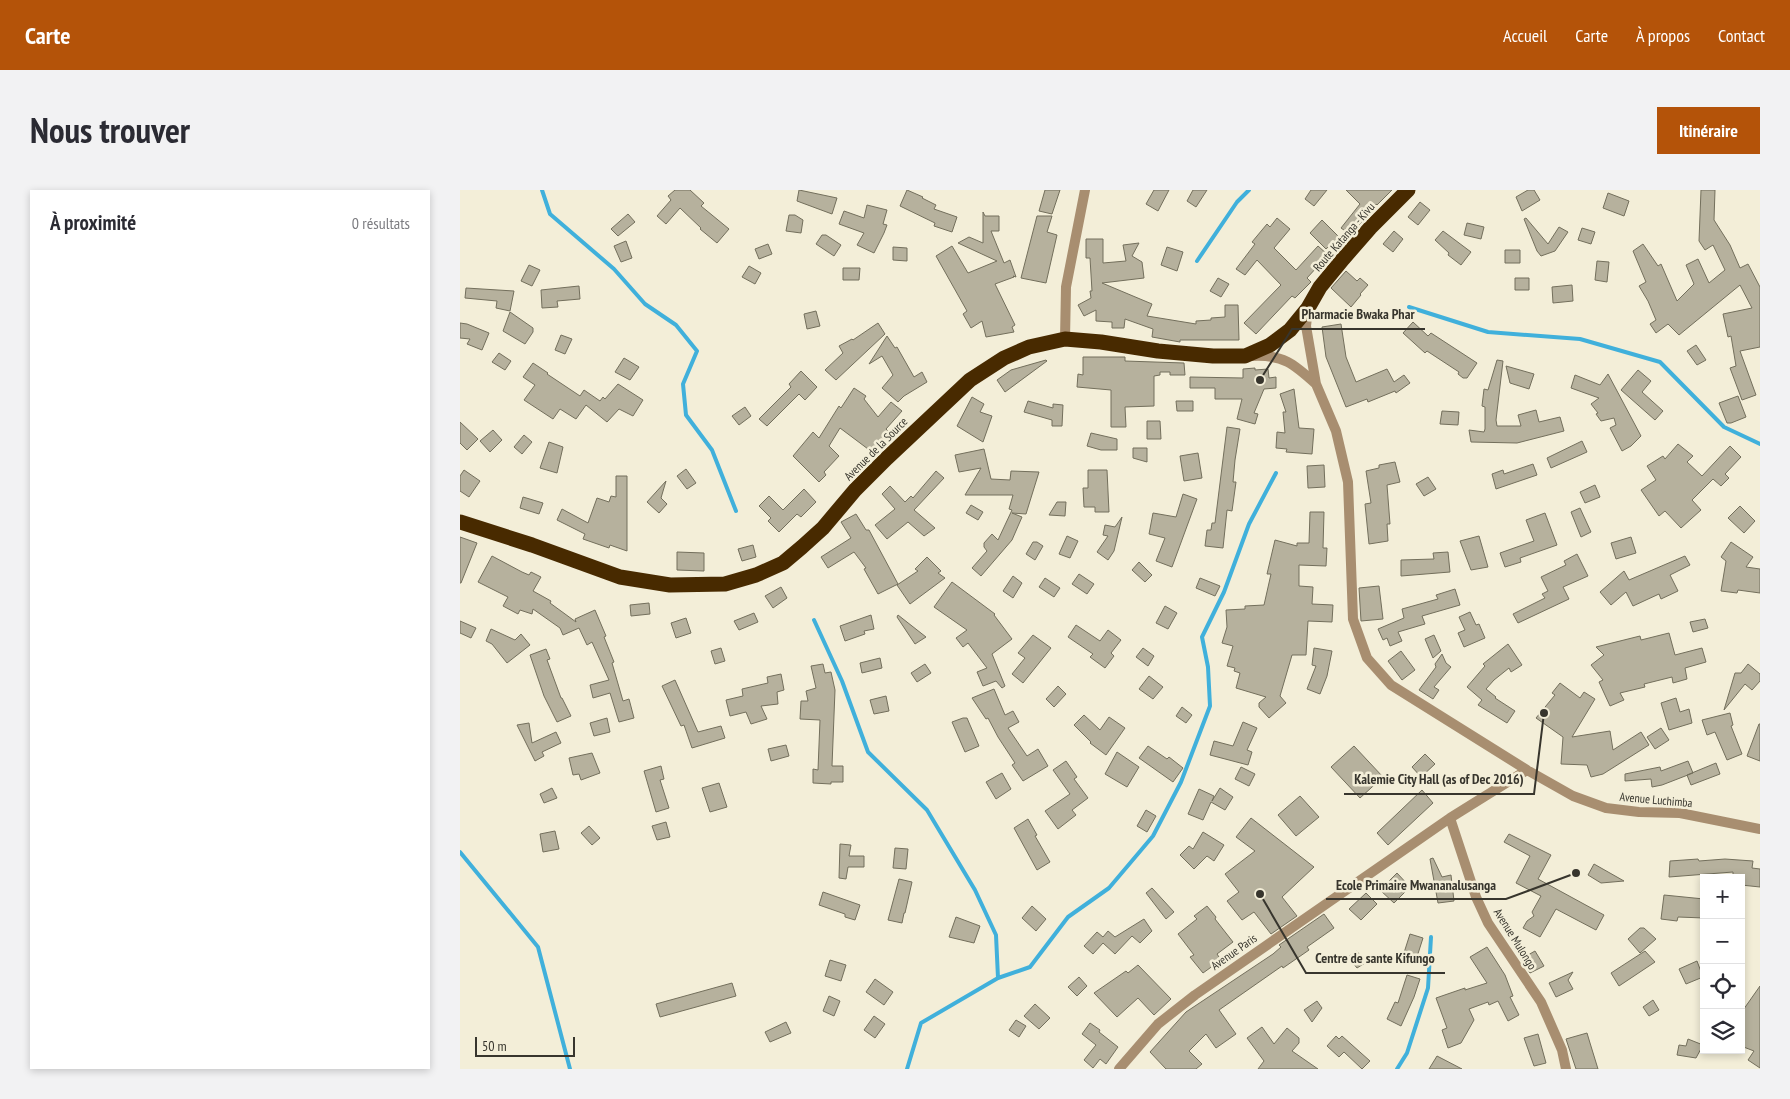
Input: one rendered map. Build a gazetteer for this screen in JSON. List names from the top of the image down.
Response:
{
  "streets": {
    "highway": ["Route Katanga - Kivu", "Avenue de la Source"],
    "street": ["Avenue Luchimba", "Avenue Mulongo", "Avenue Paris"]
  },
  "crossings": [
    ["Route Katanga - Kivu", "Avenue de la Source"],
    ["Avenue Luchimba", "Avenue Paris"],
    ["Avenue Mulongo", "Avenue Paris"]
  ],
  "places": [
    "Pharmacie Bwaka Phar",
    "Kalemie City Hall (as of Dec 2016)",
    "Ecole Primaire Mwananalusanga",
    "Centre de sante Kifungo"
  ],
  "scale_bar": "50 m",
  "page": {
    "header": "Carte",
    "nav": [
      "Accueil",
      "Carte",
      "À propos",
      "Contact"
    ],
    "title": "Nous trouver",
    "buttons": "Itinéraire",
    "heading": ["À proximité", "0 résultats"],
    "map_buttons": ["+", "−"],
    "scale": "50 m"
  }
}
